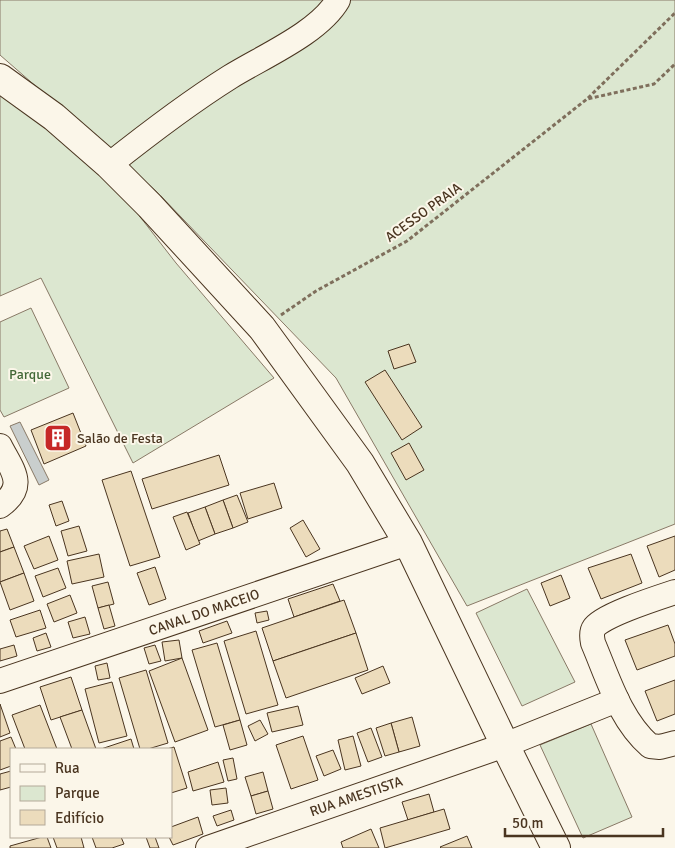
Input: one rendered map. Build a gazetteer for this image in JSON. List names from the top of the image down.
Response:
{
  "streets": {
    "street": ["CANAL DO MACEIO", "RUA AMESTISTA"],
    "path": ["ACESSO PRAIA"]
  },
  "parks": ["Parque"],
  "places": {
    "building": ["Salão de Festa"]
  },
  "legend": ["Rua", "Parque", "Edifício"],
  "scale_bar": "50 m"
}
